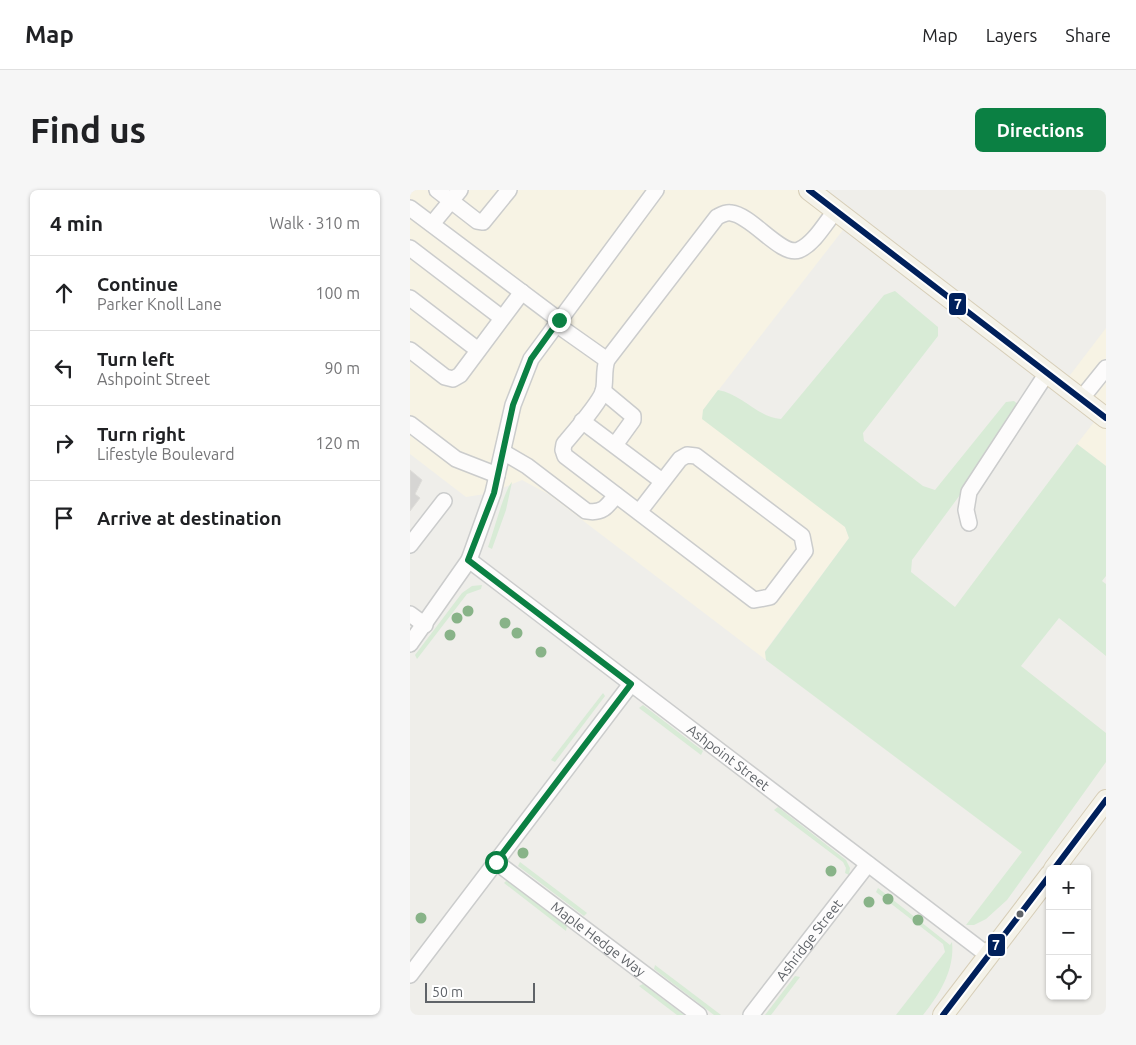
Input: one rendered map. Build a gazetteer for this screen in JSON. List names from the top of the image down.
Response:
{
  "streets": {
    "street": ["Ashpoint Street", "Maple Hedge Way", "Ashridge Street"]
  },
  "crossings": [
    ["Ashpoint Street", "Ashridge Street"]
  ],
  "lines": ["transit line 7"],
  "scale_bar": "50 m",
  "page": {
    "header": "Map",
    "nav": ["Map", "Layers", "Share"],
    "buttons": "Directions",
    "title": "Find us",
    "heading": ["4 min", "Walk · 310 m"],
    "list": [
      ["Continue", "Parker Knoll Lane", "100 m"],
      ["Turn left", "Ashpoint Street", "90 m"],
      ["Turn right", "Lifestyle Boulevard", "120 m"],
      "Arrive at destination"
    ],
    "map_buttons": ["+", "−"],
    "scale": "50 m"
  }
}
